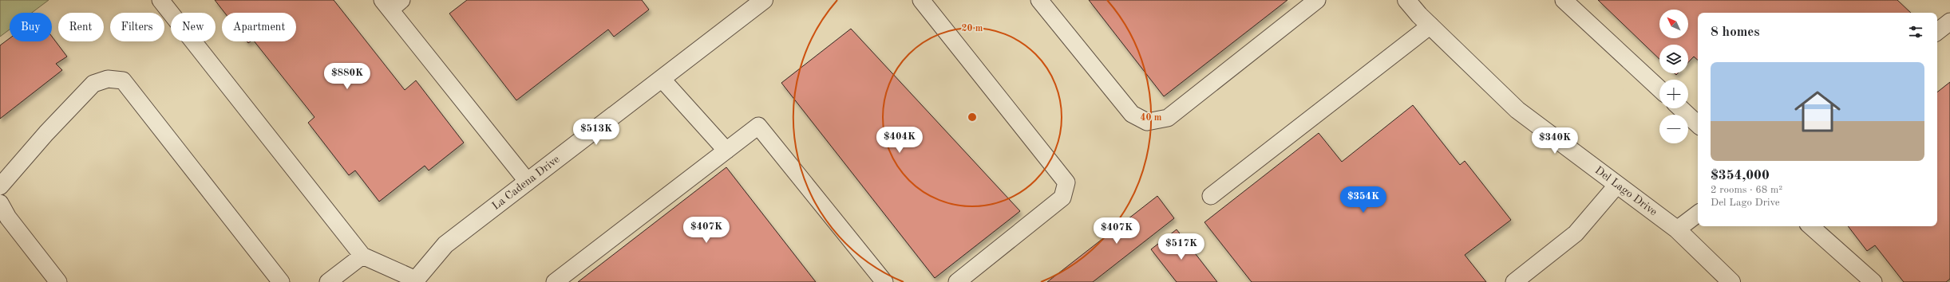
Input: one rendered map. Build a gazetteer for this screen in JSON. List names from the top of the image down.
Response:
{
  "streets": {
    "street": ["La Cadena Drive", "Del Lago Drive"]
  },
  "north": "top left",
  "page": {
    "map_buttons": ["+", "−"],
    "chip": [
      "Buy",
      "Rent",
      "Filters",
      "New",
      "Apartment"
    ],
    "heading": "8 homes",
    "list": [
      {
        "name": "$354,000",
        "note": "2 rooms · 68 m² · Del Lago Drive"
      }
    ],
    "price": [
      "$880K",
      "$513K",
      "$404K",
      "$340K",
      "$354K",
      "$407K",
      "$407K",
      "$517K"
    ]
  },
  "rings": ["20 m", "40 m"]
}
